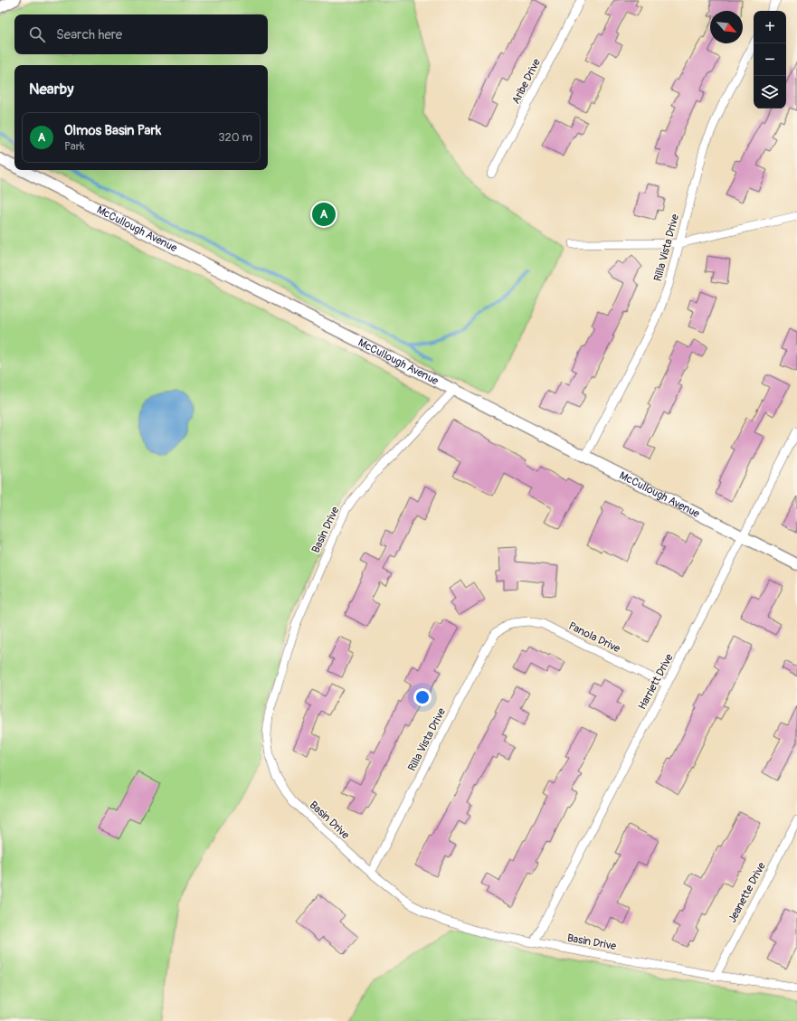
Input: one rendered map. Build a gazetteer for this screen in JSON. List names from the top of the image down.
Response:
{
  "streets": {
    "main road": ["McCullough Avenue"],
    "street": [
      "Aribe Drive",
      "Rilla Vista Drive",
      "Basin Drive",
      "Panola Drive",
      "Harriett Drive",
      "Jeanette Drive"
    ]
  },
  "crossings": [
    ["McCullough Avenue", "Rilla Vista Drive"],
    ["McCullough Avenue", "Basin Drive"],
    ["McCullough Avenue", "Harriett Drive"],
    ["Rilla Vista Drive", "Basin Drive"],
    ["Rilla Vista Drive", "Panola Drive"],
    ["Basin Drive", "Harriett Drive"],
    ["Basin Drive", "Jeanette Drive"],
    ["Panola Drive", "Harriett Drive"]
  ],
  "north": "bottom right",
  "page": {
    "map_buttons": ["+", "−"],
    "search": "Search here",
    "heading": "Nearby",
    "list": [
      {
        "mark": "A",
        "name": "Olmos Basin Park",
        "note": "Park",
        "value": "320 m"
      }
    ],
    "pins": "A"
  }
}
